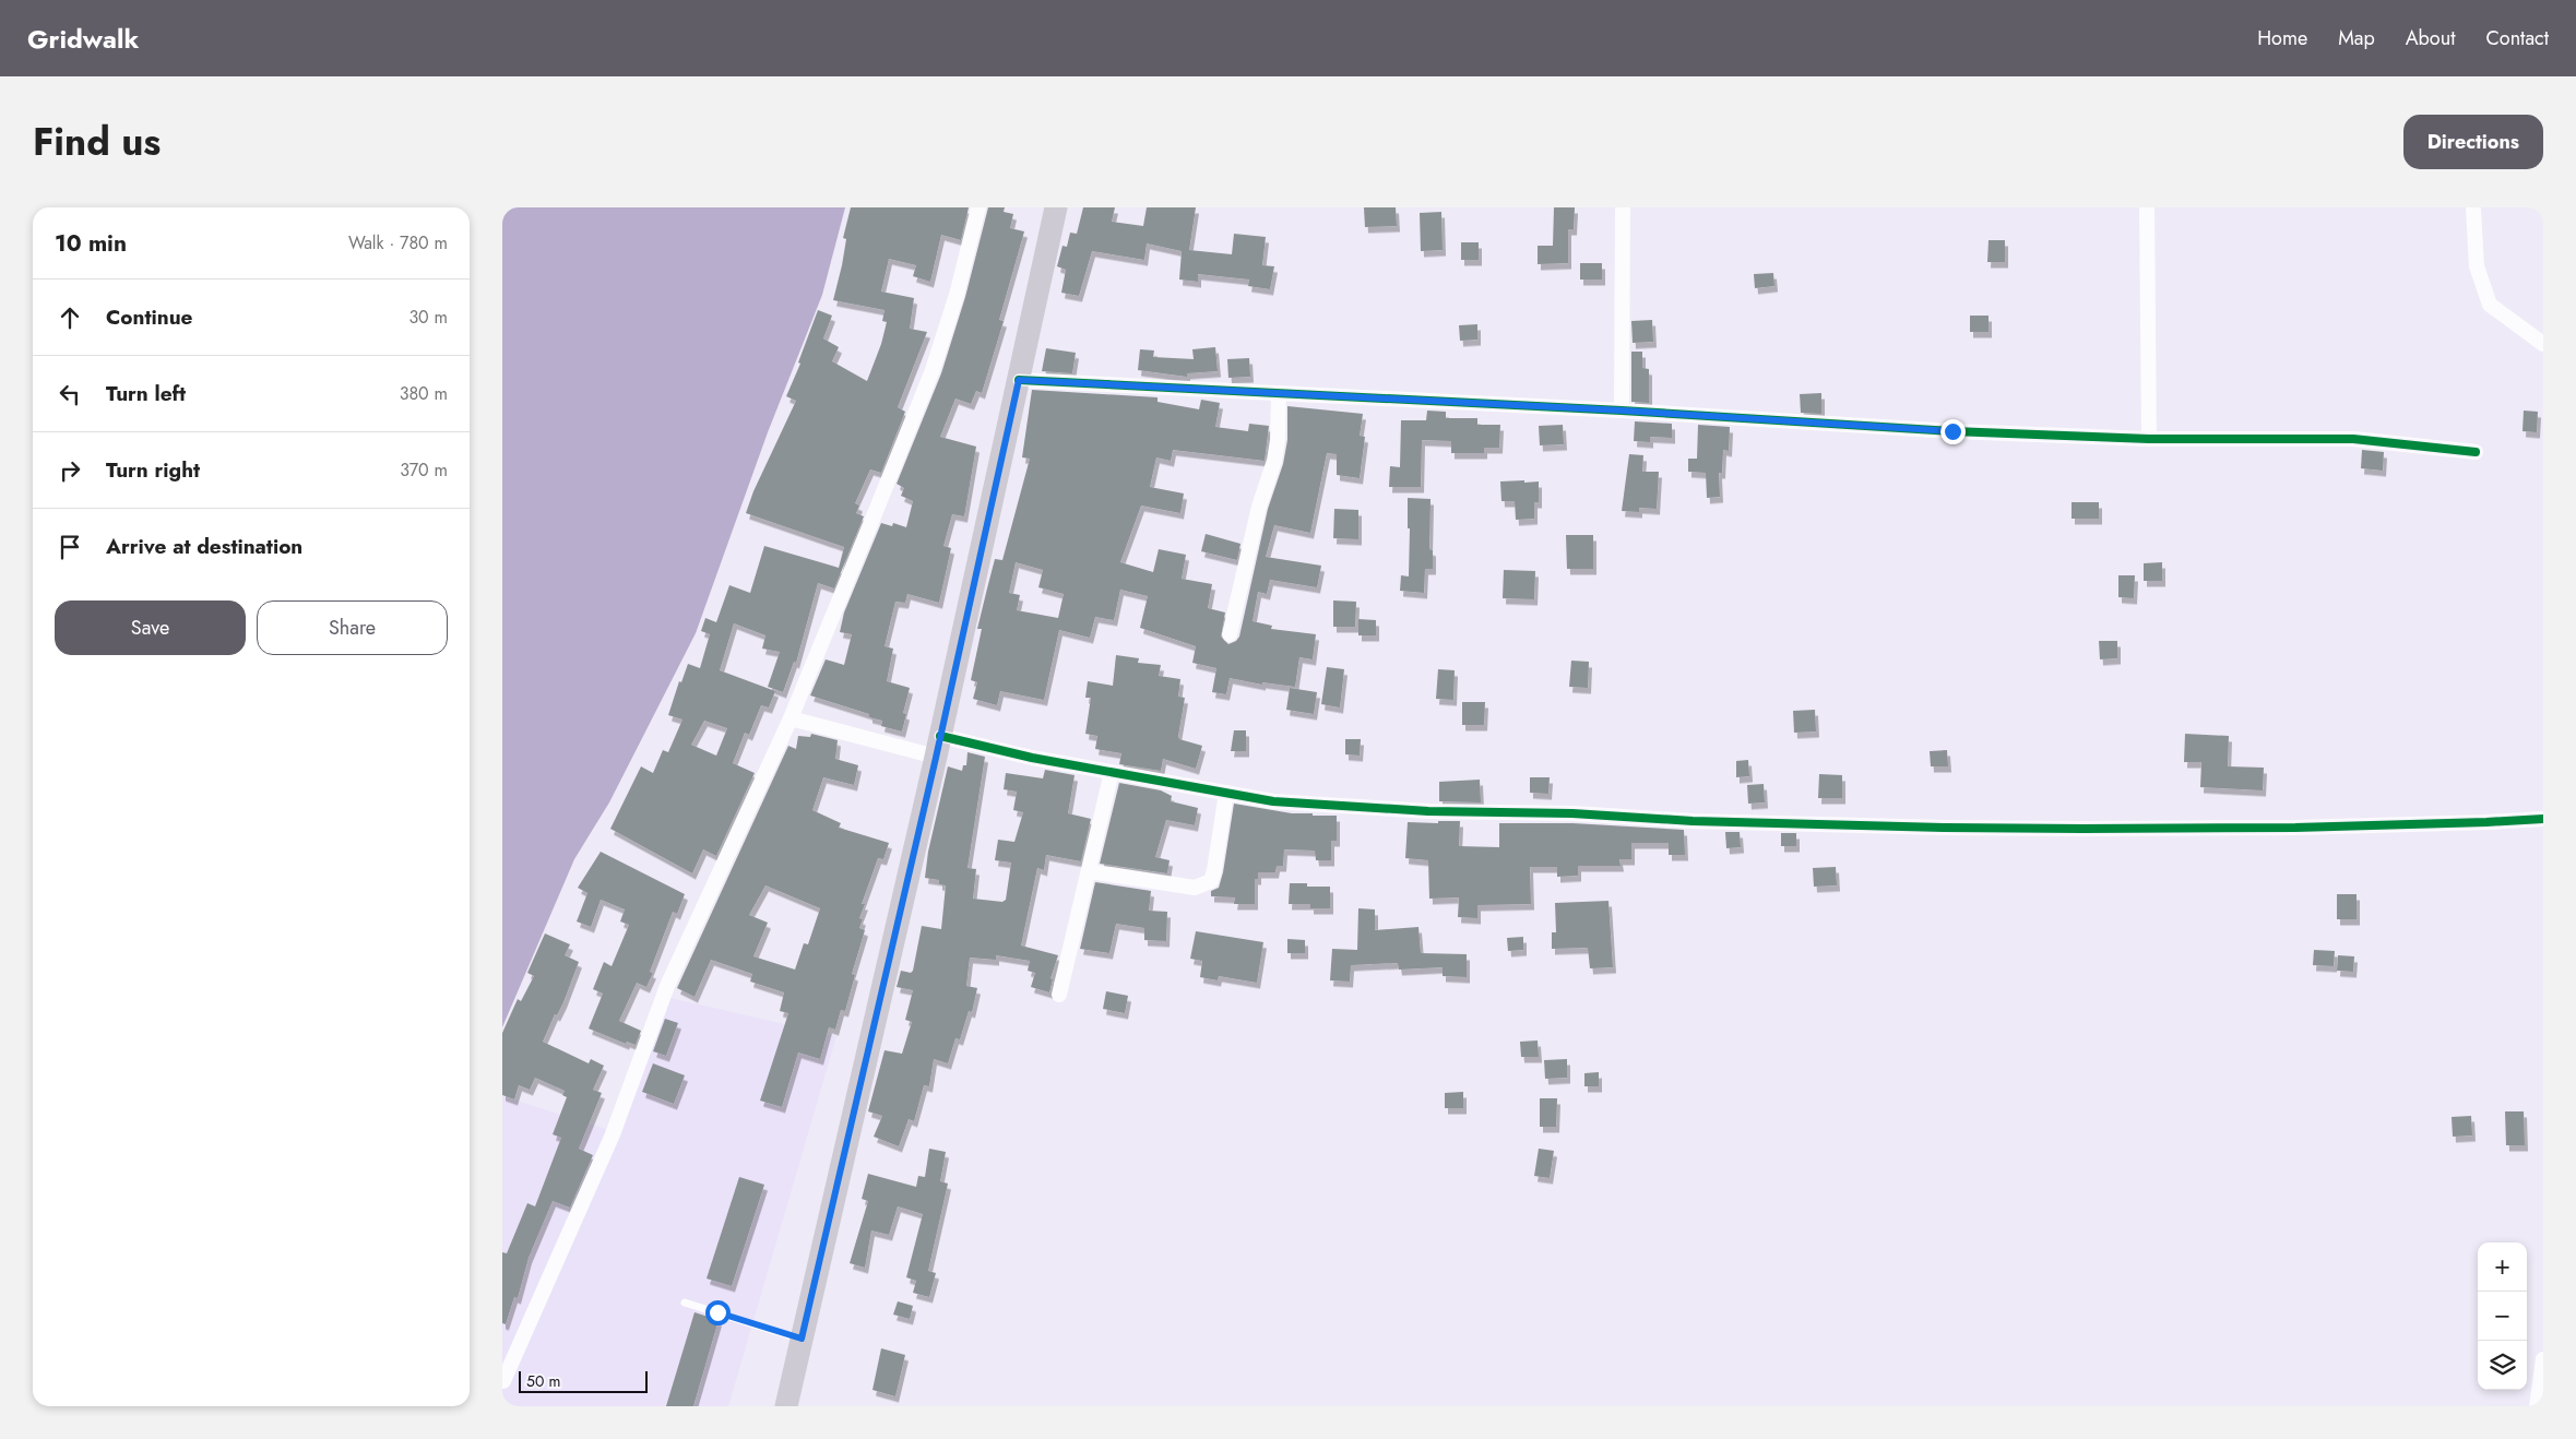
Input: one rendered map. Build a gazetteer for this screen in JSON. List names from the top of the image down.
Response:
{
  "scale_bar": "50 m",
  "page": {
    "header": "Gridwalk",
    "nav": [
      "Home",
      "Map",
      "About",
      "Contact"
    ],
    "title": "Find us",
    "buttons": [
      "Directions",
      ["Save", "Share"]
    ],
    "heading": ["10 min", "Walk · 780 m"],
    "list": [
      ["Continue", "30 m"],
      ["Turn left", "380 m"],
      ["Turn right", "370 m"],
      "Arrive at destination"
    ],
    "map_buttons": ["+", "−"],
    "scale": "50 m"
  }
}
